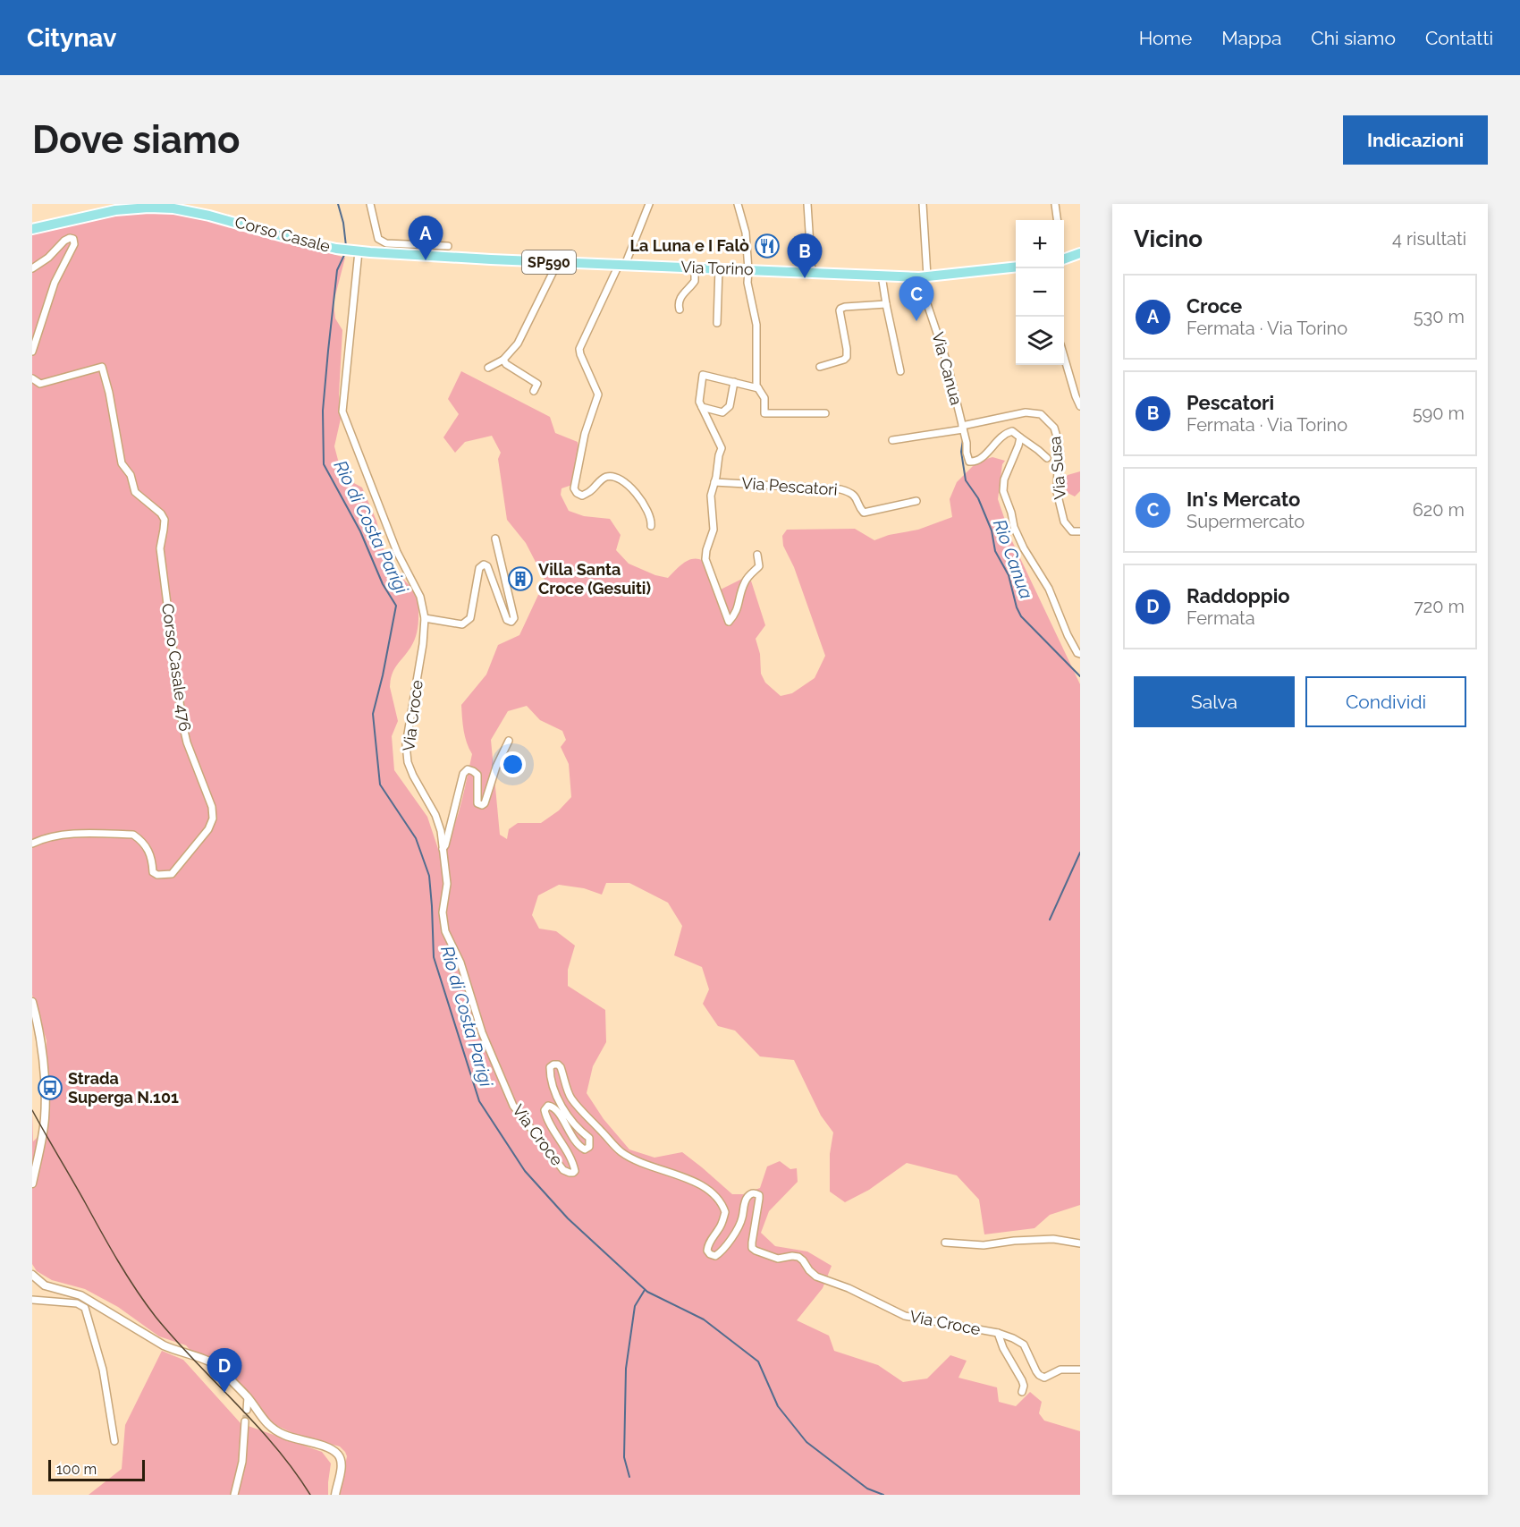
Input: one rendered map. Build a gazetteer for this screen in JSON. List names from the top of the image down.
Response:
{
  "streets": {
    "main road": ["Corso Casale", "SP590", "Via Torino"],
    "street": [
      "Via Canua",
      "Via Susa",
      "Via Pescatori",
      "Corso Casale 476",
      "Via Croce"
    ]
  },
  "crossings": [
    ["Corso Casale", "Via Torino"],
    ["Corso Casale", "Via Croce"],
    ["Via Torino", "Via Canua"],
    ["Via Torino", "Via Croce"],
    ["Via Canua", "Via Susa"]
  ],
  "water": ["Rio di Costa Parigi", "Rio Canua"],
  "places": {
    "restaurant": ["La Luna e I Falò"],
    "building": ["Villa Santa Croce (Gesuiti)"],
    "bus stop": ["Strada Superga N.101"]
  },
  "scale_bar": "100 m",
  "page": {
    "header": "Citynav",
    "nav": [
      "Home",
      "Mappa",
      "Chi siamo",
      "Contatti"
    ],
    "buttons": [
      "Indicazioni",
      ["Salva", "Condividi"]
    ],
    "title": "Dove siamo",
    "heading": ["Vicino", "4 risultati"],
    "pins": [
      "A",
      "B",
      "C",
      "D"
    ],
    "map_buttons": ["+", "−"],
    "list": [
      {
        "mark": "A",
        "name": "Croce",
        "note": "Fermata · Via Torino",
        "value": "530 m"
      },
      {
        "mark": "B",
        "name": "Pescatori",
        "note": "Fermata · Via Torino",
        "value": "590 m"
      },
      {
        "mark": "C",
        "name": "In's Mercato",
        "note": "Supermercato",
        "value": "620 m"
      },
      {
        "mark": "D",
        "name": "Raddoppio",
        "note": "Fermata",
        "value": "720 m"
      }
    ],
    "scale": "100 m"
  }
}
